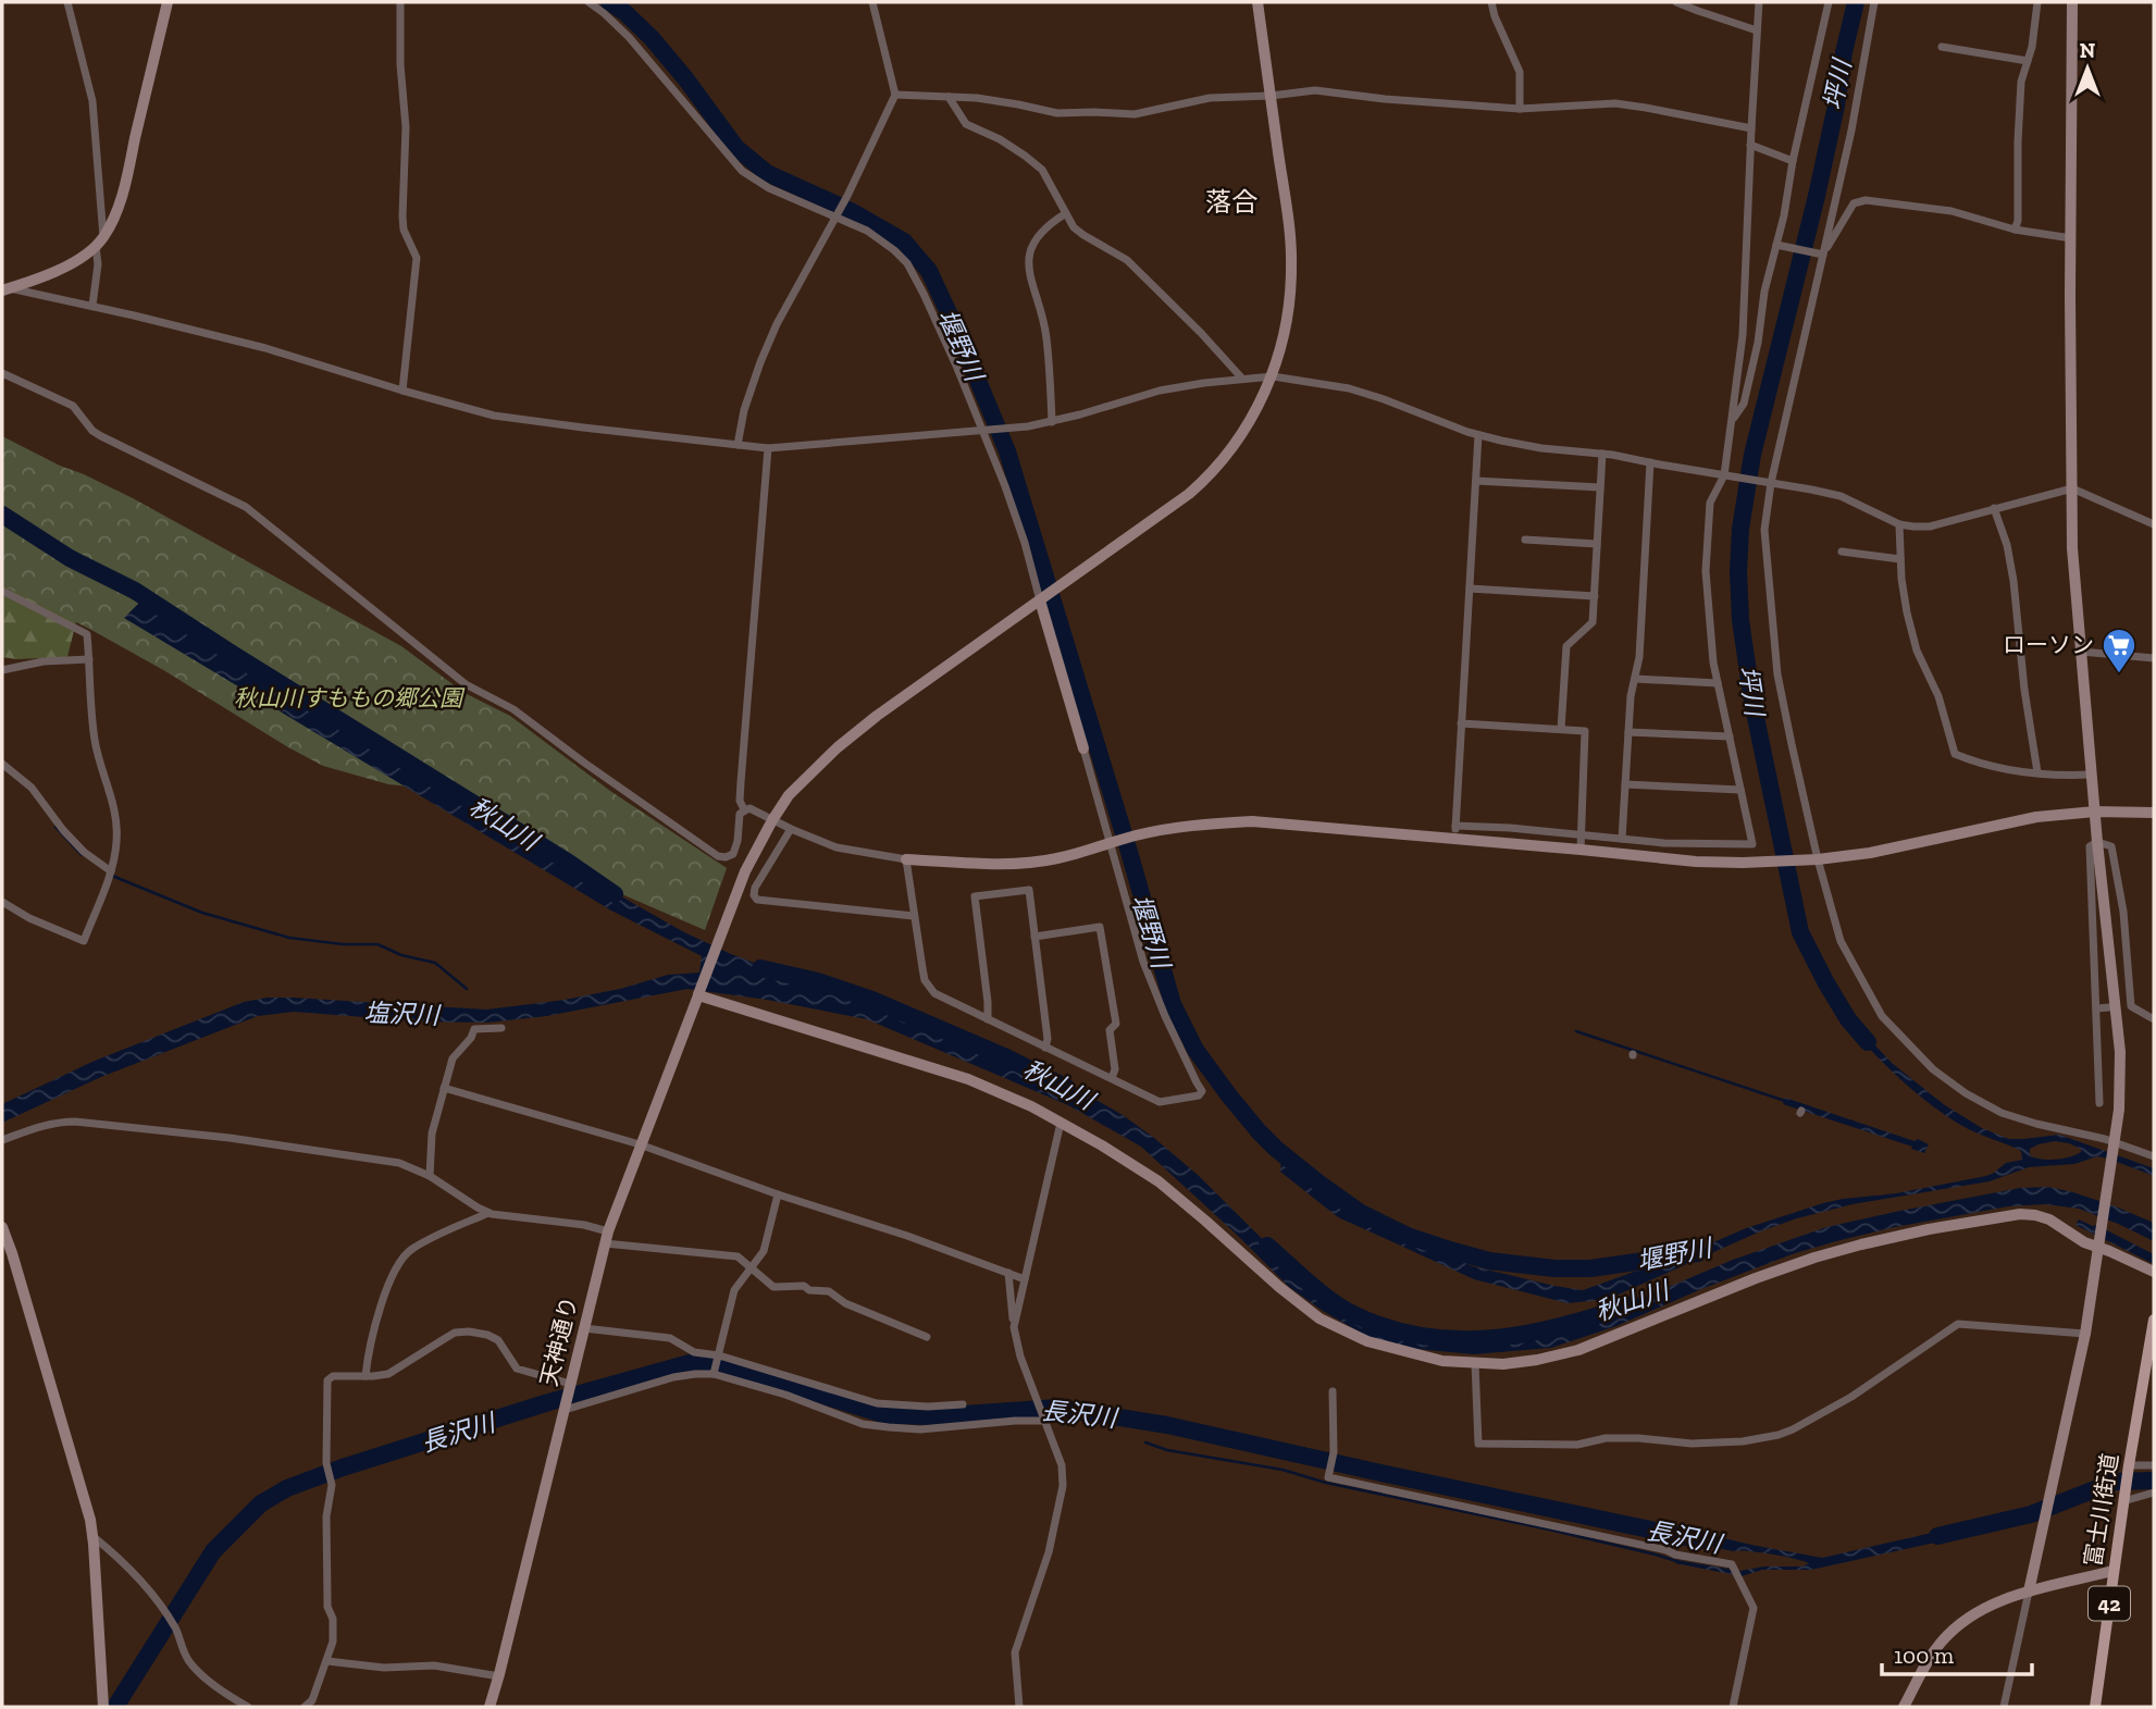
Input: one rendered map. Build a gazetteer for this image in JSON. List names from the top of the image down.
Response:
{
  "streets": {
    "main road": ["富士川街道", "42"],
    "street": ["天神通り"]
  },
  "districts": ["落合"],
  "water": [
    "坪川",
    "堰野川",
    "秋山川",
    "塩沢川",
    "長沢川"
  ],
  "parks": ["秋山川すももの郷公園"],
  "places": {
    "supermarket": ["ローソン"]
  },
  "scale_bar": "100 m",
  "north": "top"
}
